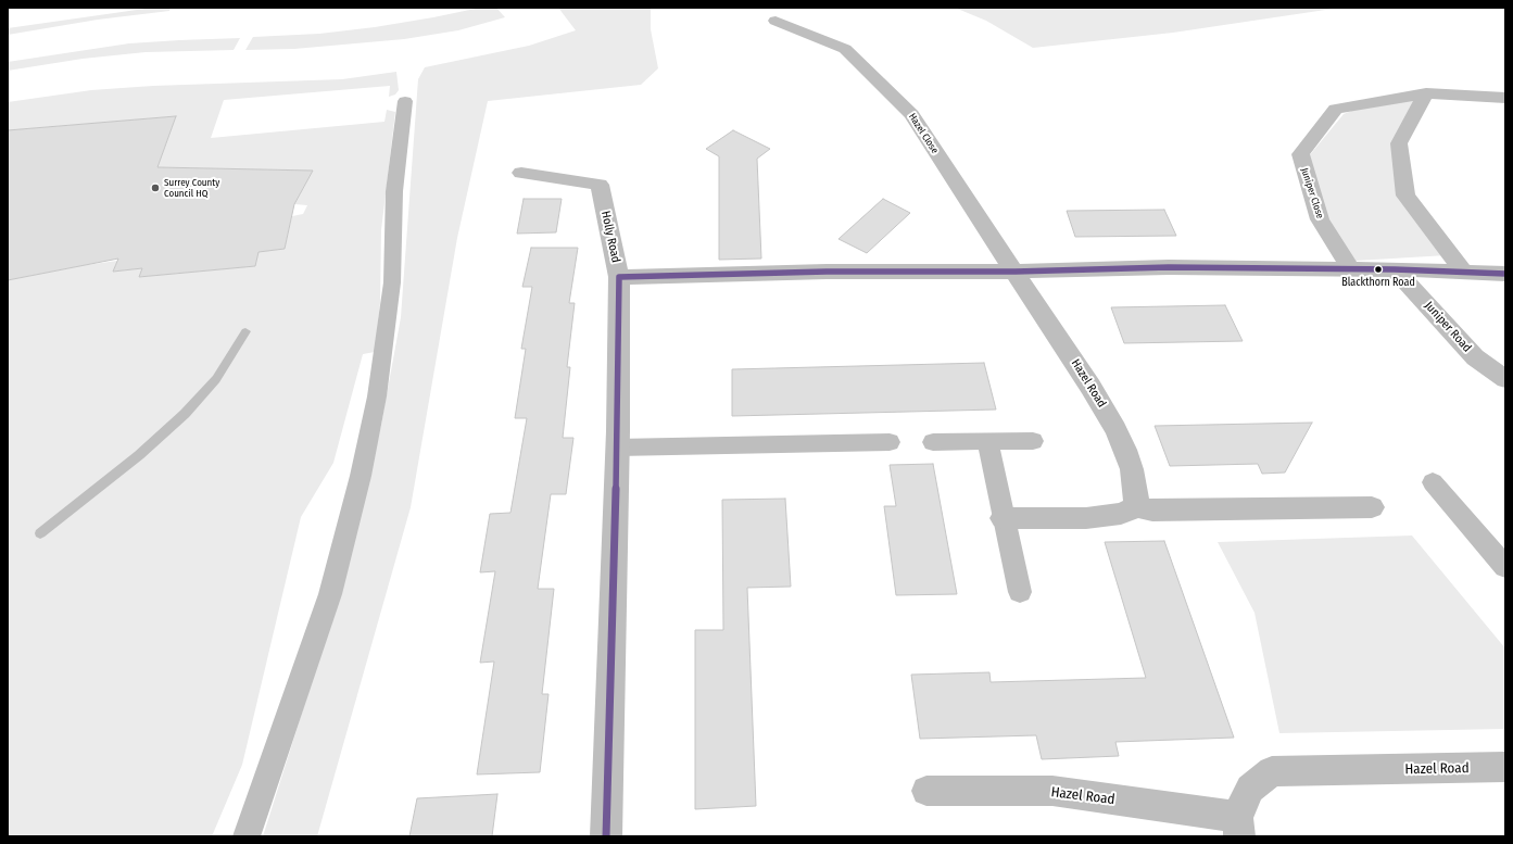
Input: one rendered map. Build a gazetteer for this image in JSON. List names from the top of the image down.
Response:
{
  "streets": {
    "street": [
      "Hazel Close",
      "Juniper Close",
      "Holly Road",
      "Juniper Road",
      "Hazel Road"
    ]
  },
  "crossings": [
    ["Hazel Close", "Hazel Road"]
  ],
  "places": ["Surrey County Council HQ", "Blackthorn Road"]
}
